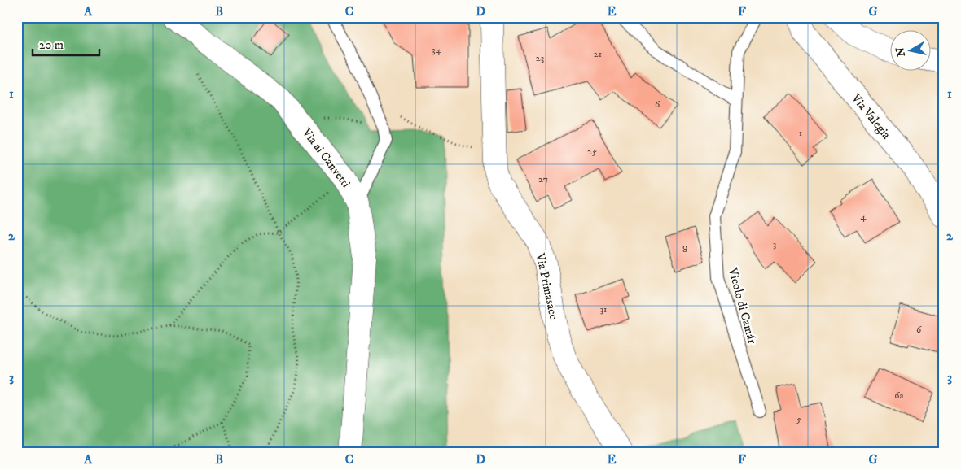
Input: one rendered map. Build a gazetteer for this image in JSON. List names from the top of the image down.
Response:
{
  "streets": {
    "street": ["Via Valegia", "Via ai Canvetti", "Via Primasacc"],
    "lane": ["Vicolo di Camár"]
  },
  "house_numbers": [
    "34",
    "21",
    "23",
    "6",
    "1",
    "25",
    "27",
    "4",
    "3",
    "8",
    "31",
    "6",
    "6a",
    "5"
  ],
  "scale_bar": "20 m",
  "north": "left",
  "grid": {
    "columns": [
      "A",
      "B",
      "C",
      "D",
      "E",
      "F",
      "G"
    ],
    "rows": ["1", "2", "3"]
  }
}
